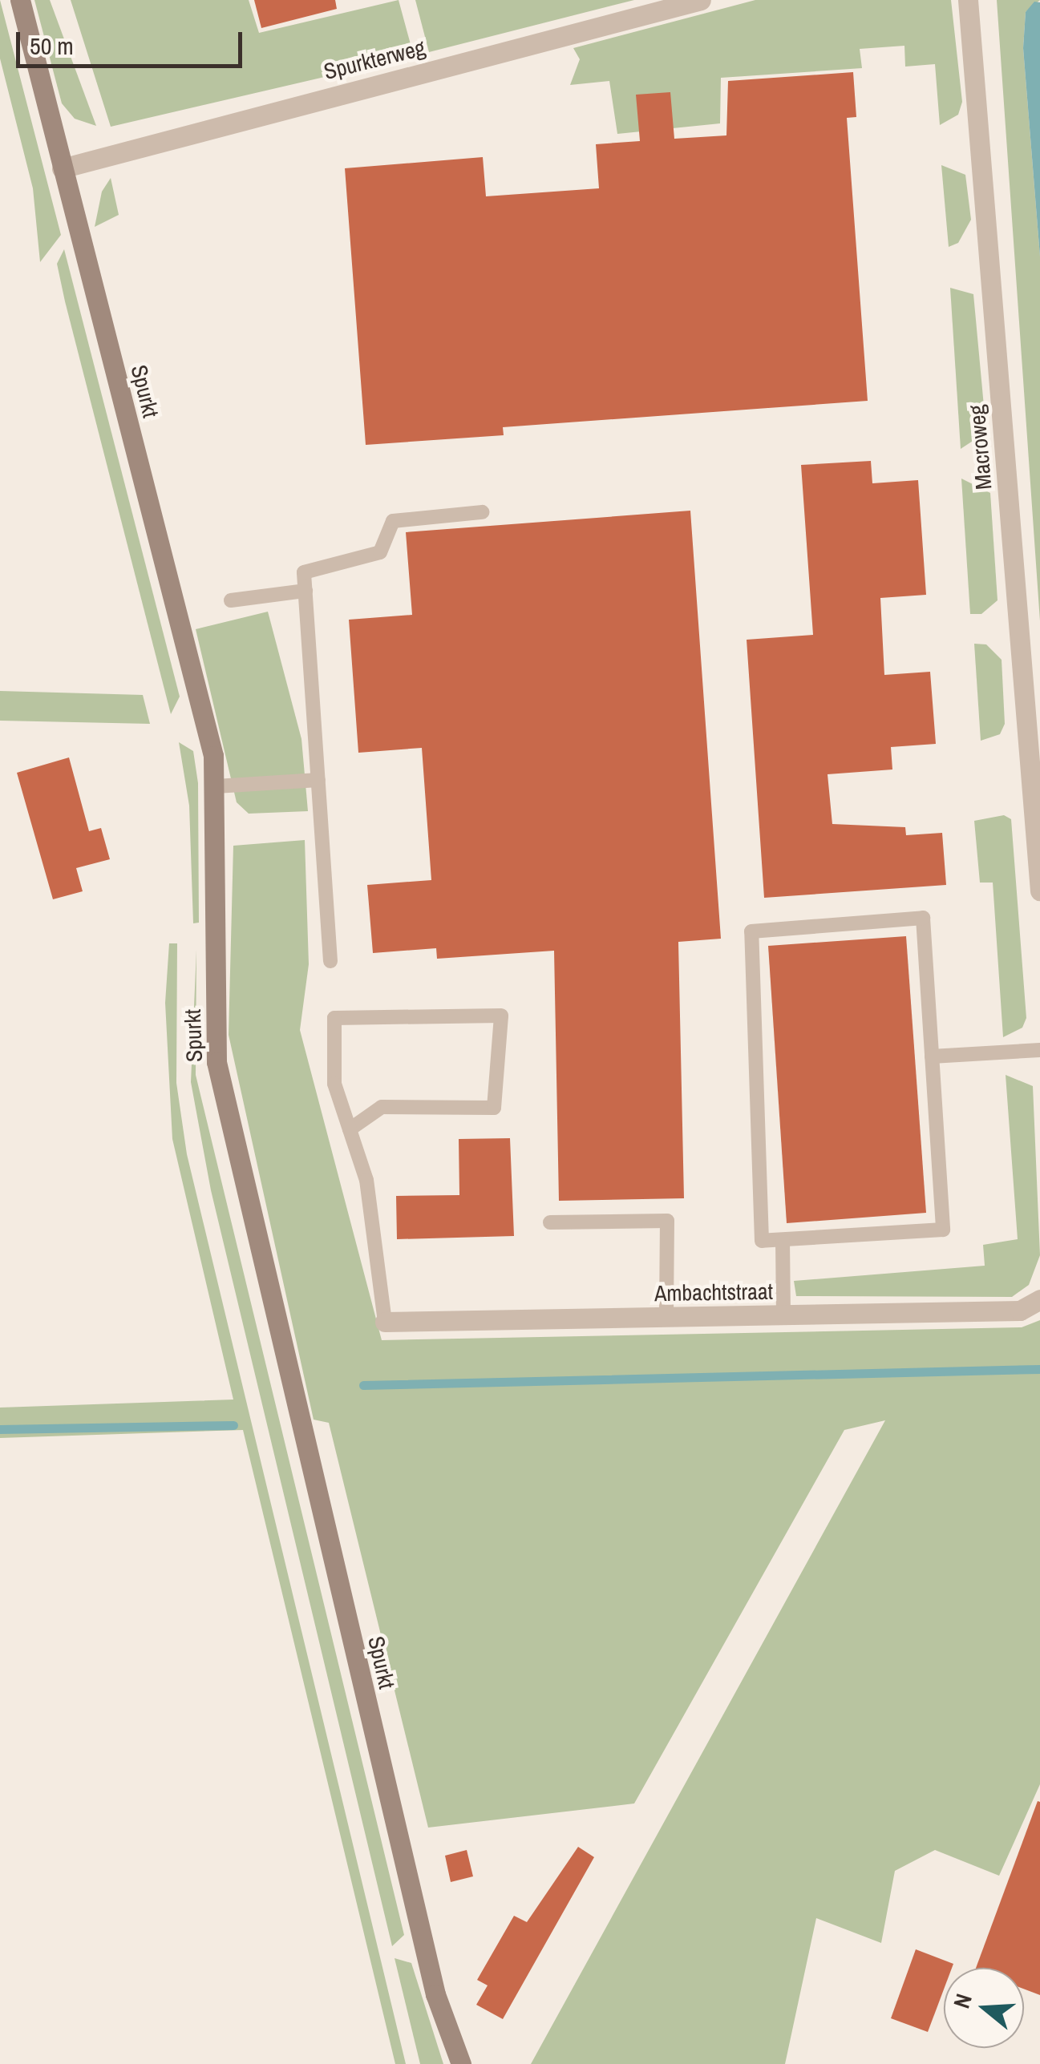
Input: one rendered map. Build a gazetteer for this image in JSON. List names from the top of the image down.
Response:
{
  "streets": {
    "street": [
      "Spurkterweg",
      "Spurkt",
      "Macroweg",
      "Ambachtstraat"
    ]
  },
  "crossings": [
    ["Spurkterweg", "Spurkt"]
  ],
  "scale_bar": "50 m",
  "north": "left"
}
